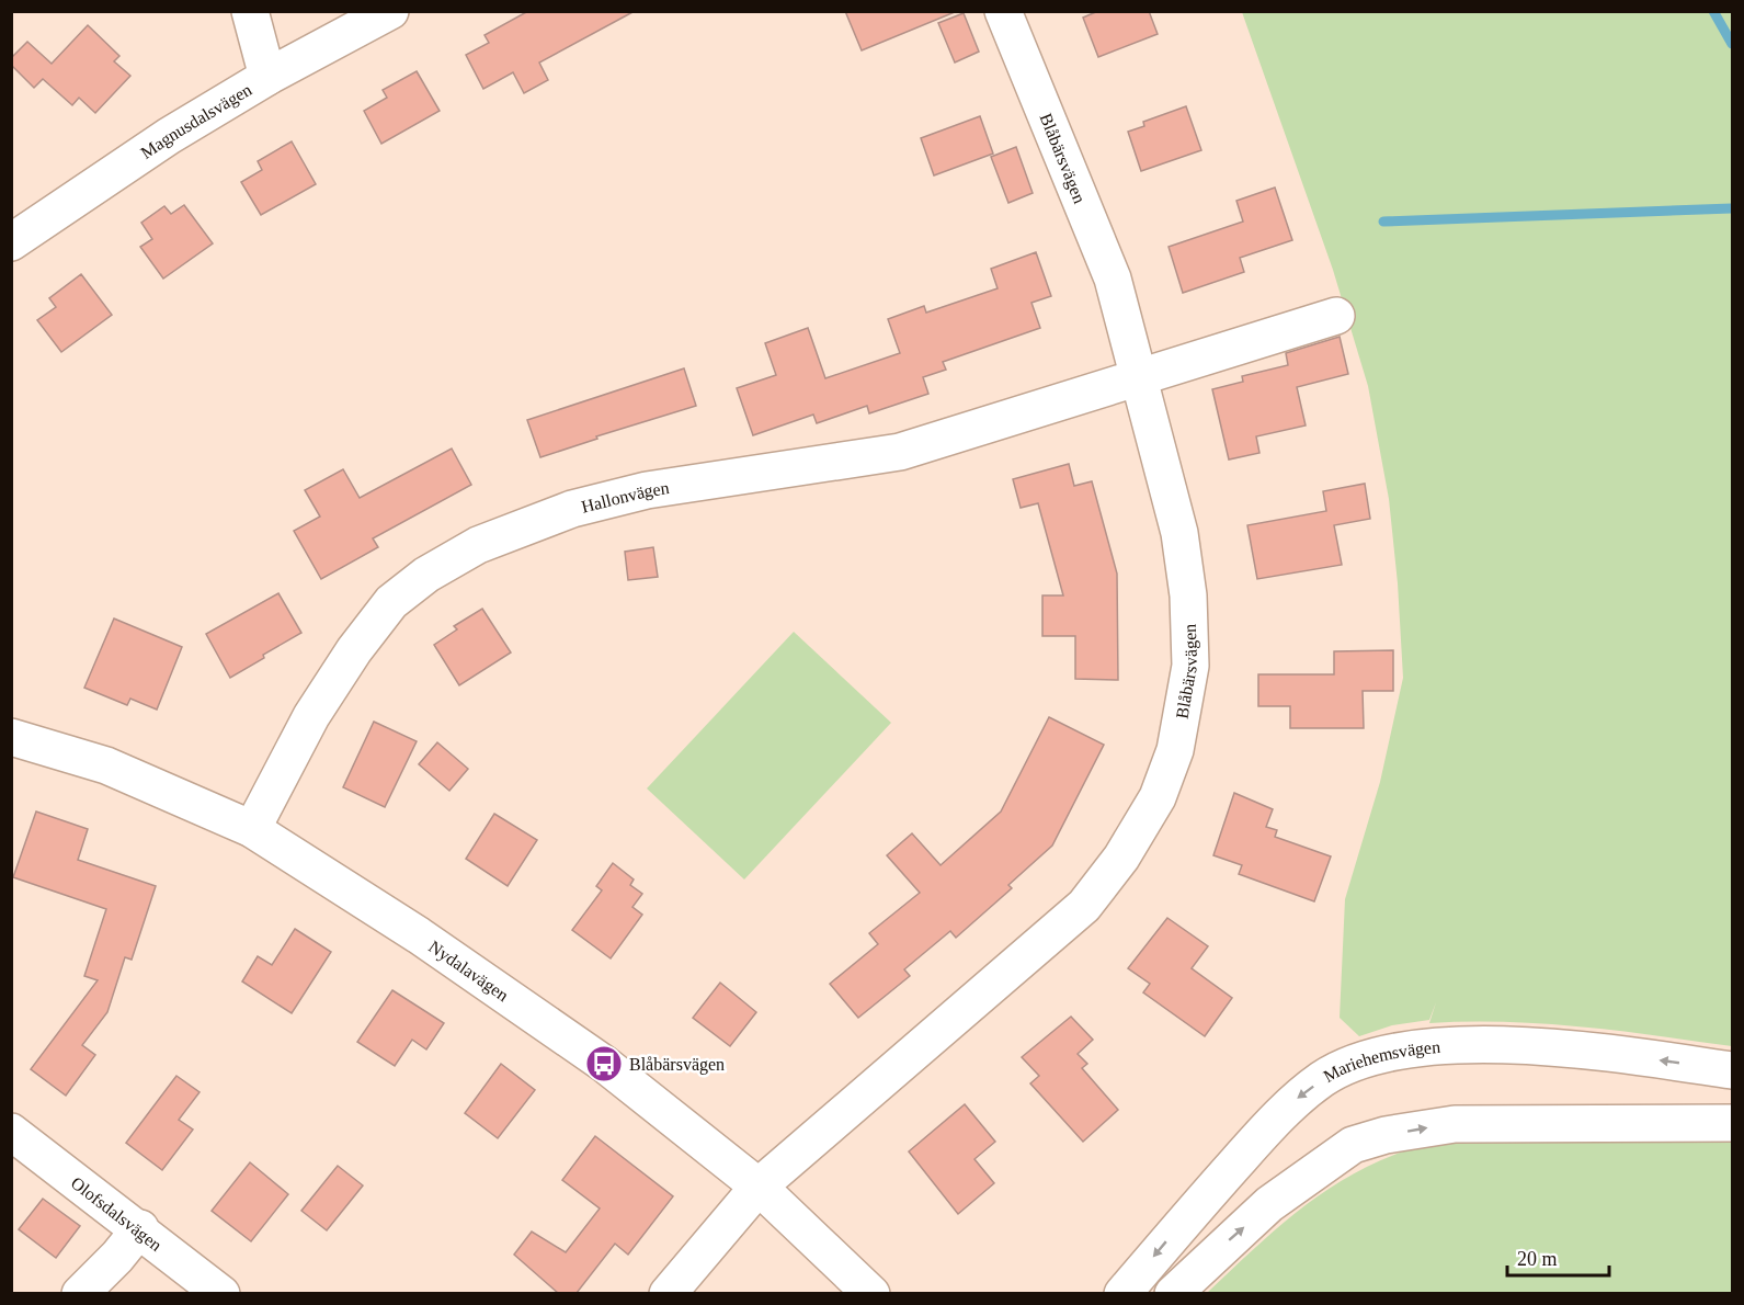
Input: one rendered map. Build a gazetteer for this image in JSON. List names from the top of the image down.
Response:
{
  "streets": {
    "street": [
      "Magnusdalsvägen",
      "Blåbärsvägen",
      "Hallonvägen",
      "Nydalavägen",
      "Mariehemsvägen",
      "Olofsdalsvägen"
    ]
  },
  "crossings": [
    ["Blåbärsvägen", "Hallonvägen"],
    ["Blåbärsvägen", "Nydalavägen"],
    ["Hallonvägen", "Nydalavägen"]
  ],
  "places": {
    "bus stop": ["Blåbärsvägen"]
  },
  "scale_bar": "20 m"
}
